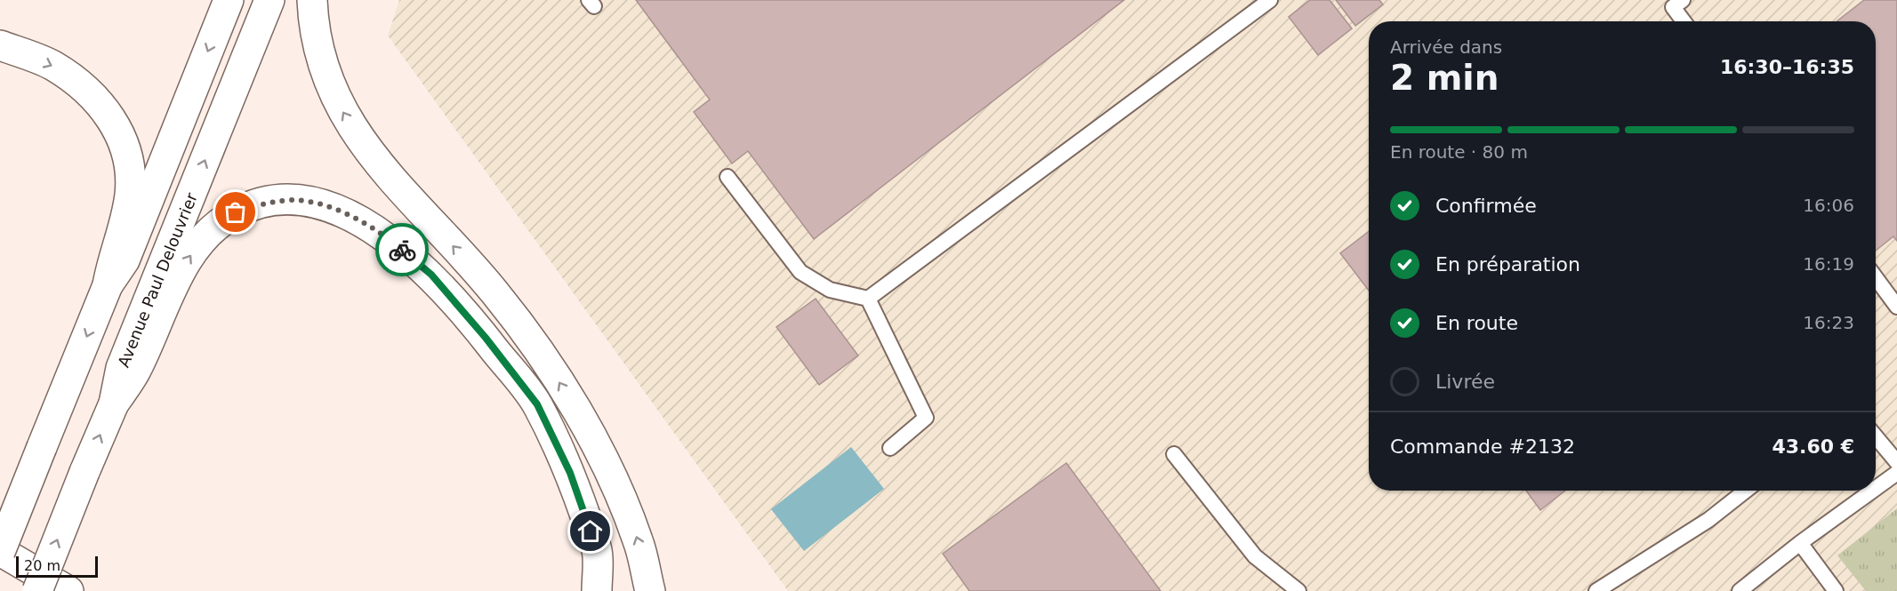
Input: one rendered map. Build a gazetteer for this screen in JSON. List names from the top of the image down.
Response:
{
  "streets": {
    "main road": ["Avenue Paul Delouvrier"]
  },
  "scale_bar": "20 m",
  "page": {
    "heading": ["2 min", "Arrivée dans", "16:30–16:35"],
    "panel": ["Commande #2132", "43.60 €"],
    "bar": "En route · 80 m",
    "list": [
      ["Confirmée", "16:06"],
      ["En préparation", "16:19"],
      ["En route", "16:23"],
      "Livrée"
    ],
    "scale": "20 m"
  }
}
